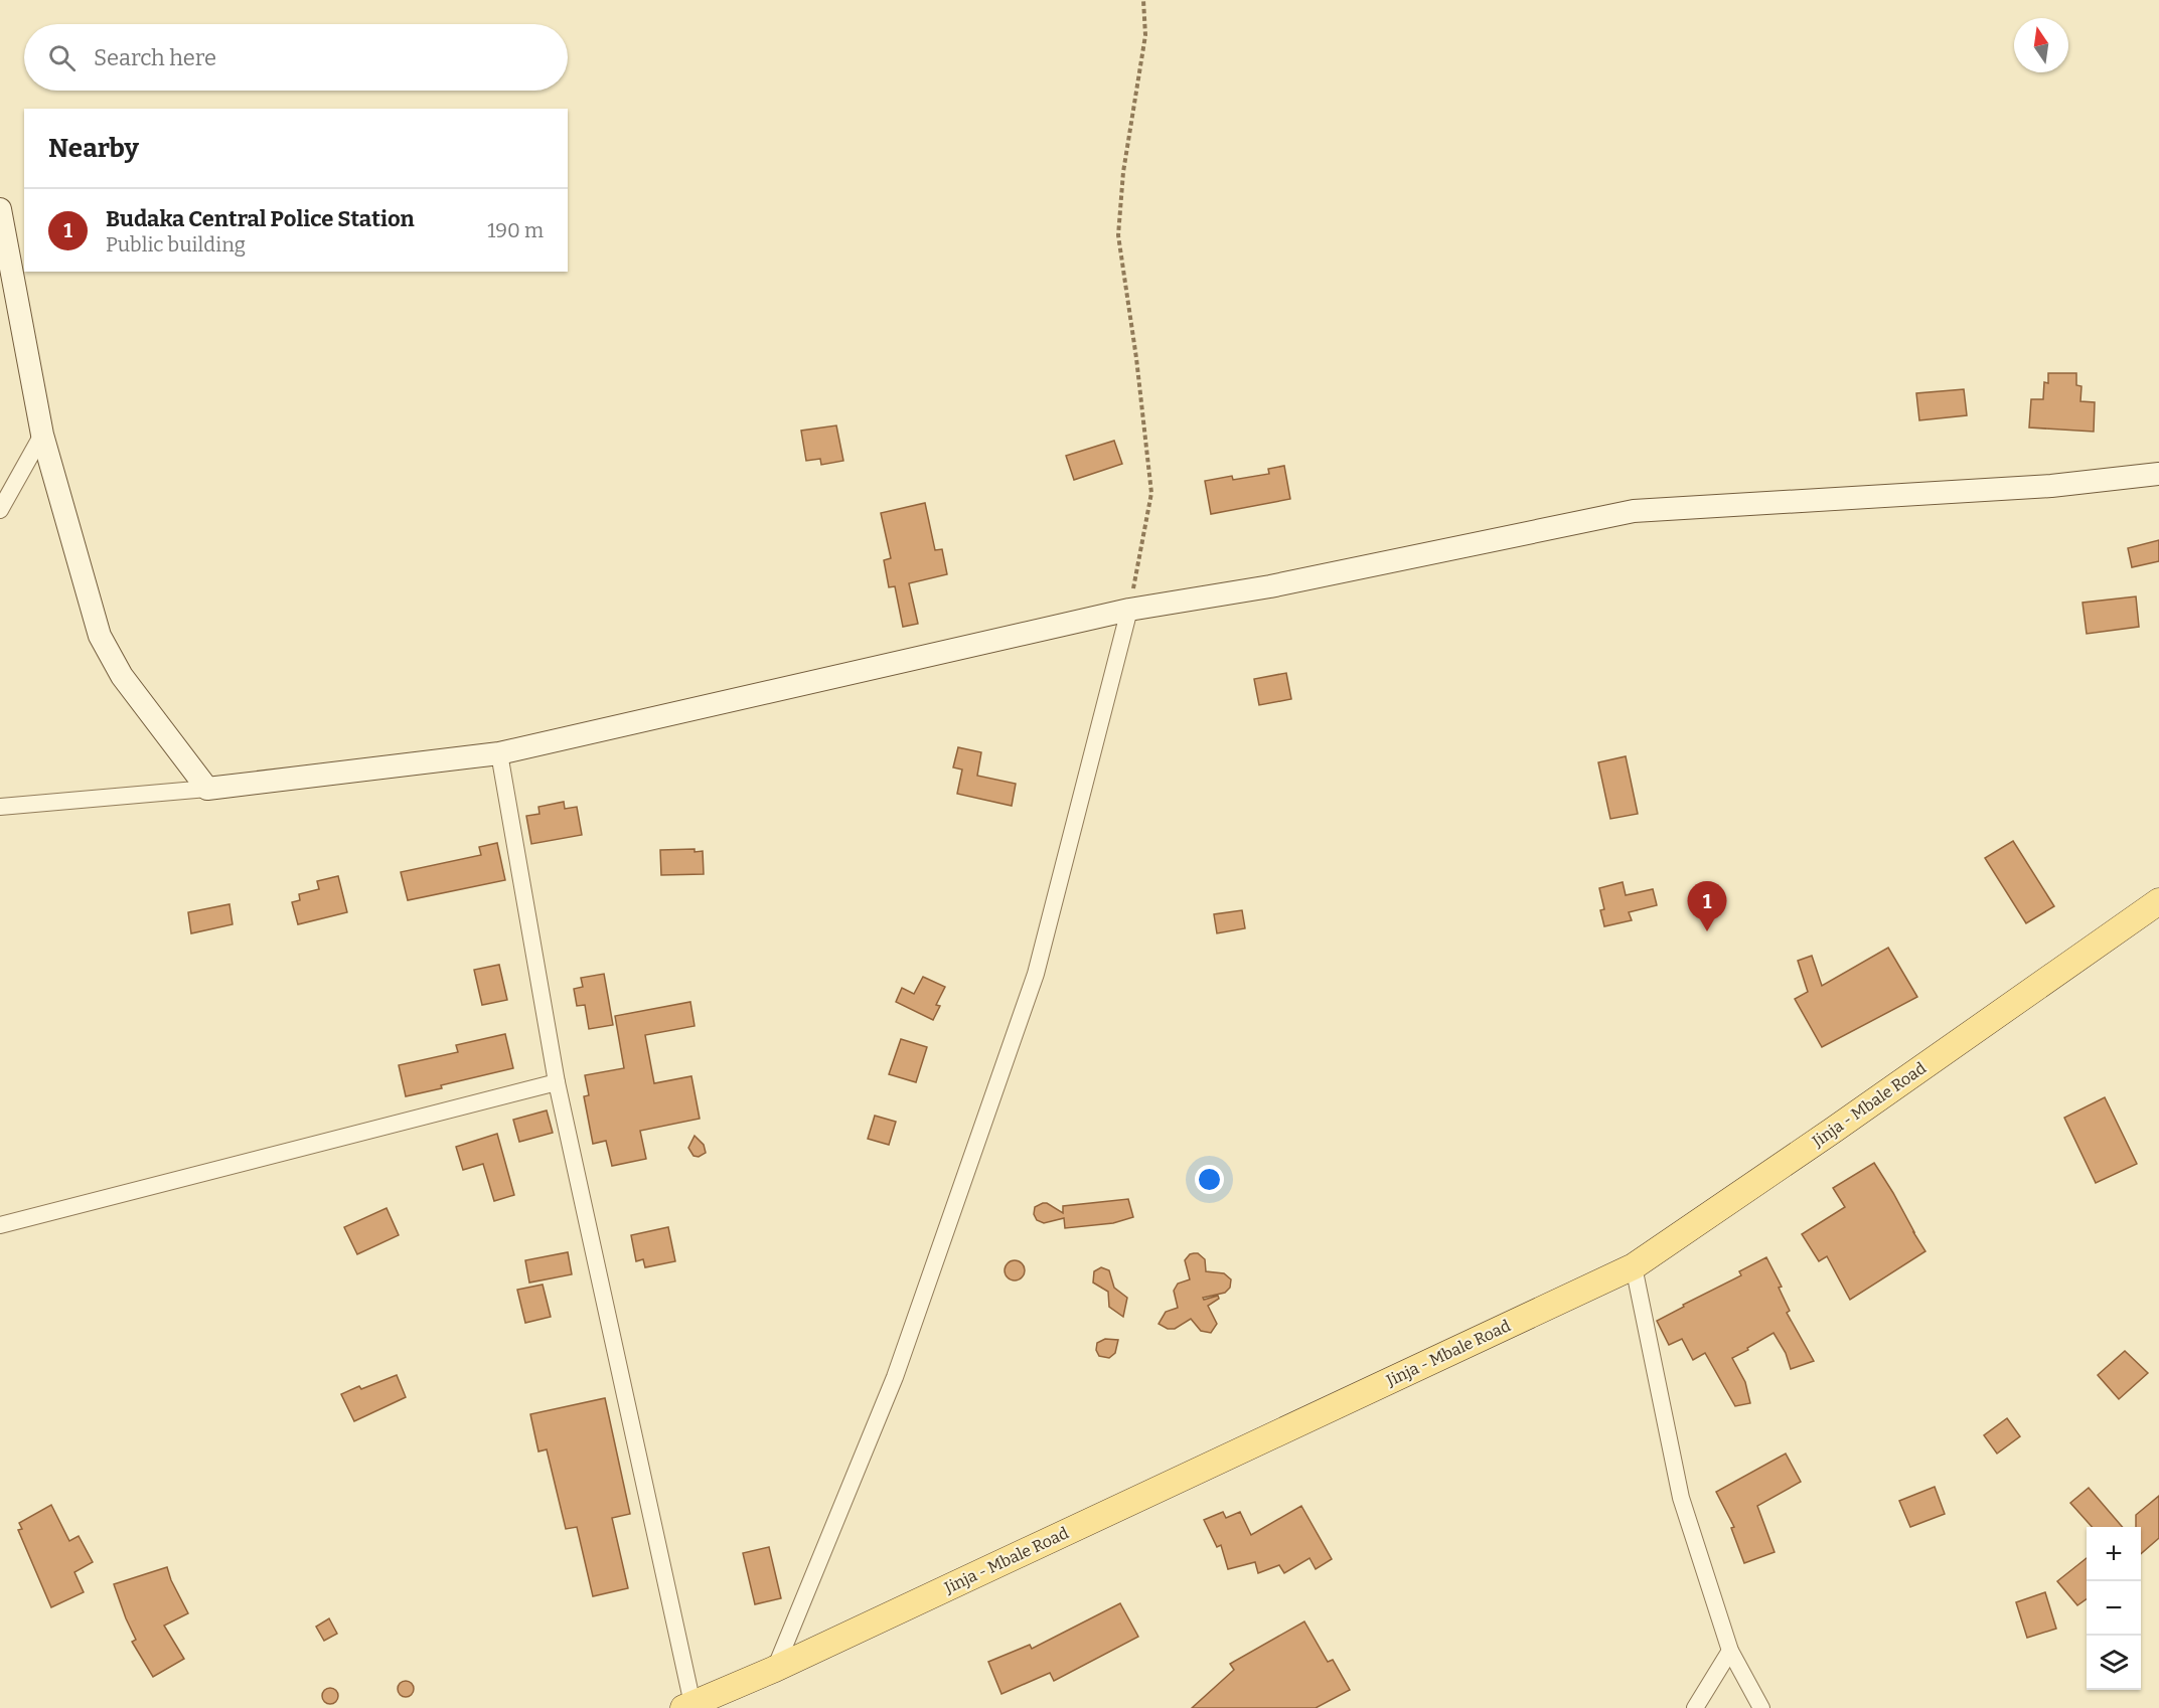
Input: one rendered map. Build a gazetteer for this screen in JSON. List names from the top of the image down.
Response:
{
  "streets": {
    "main road": ["Jinja - Mbale Road"]
  },
  "north": "top",
  "page": {
    "search": "Search here",
    "heading": "Nearby",
    "list": [
      {
        "mark": "1",
        "name": "Budaka Central Police Station",
        "note": "Public building",
        "value": "190 m"
      }
    ],
    "pins": "1",
    "map_buttons": ["+", "−"]
  }
}
